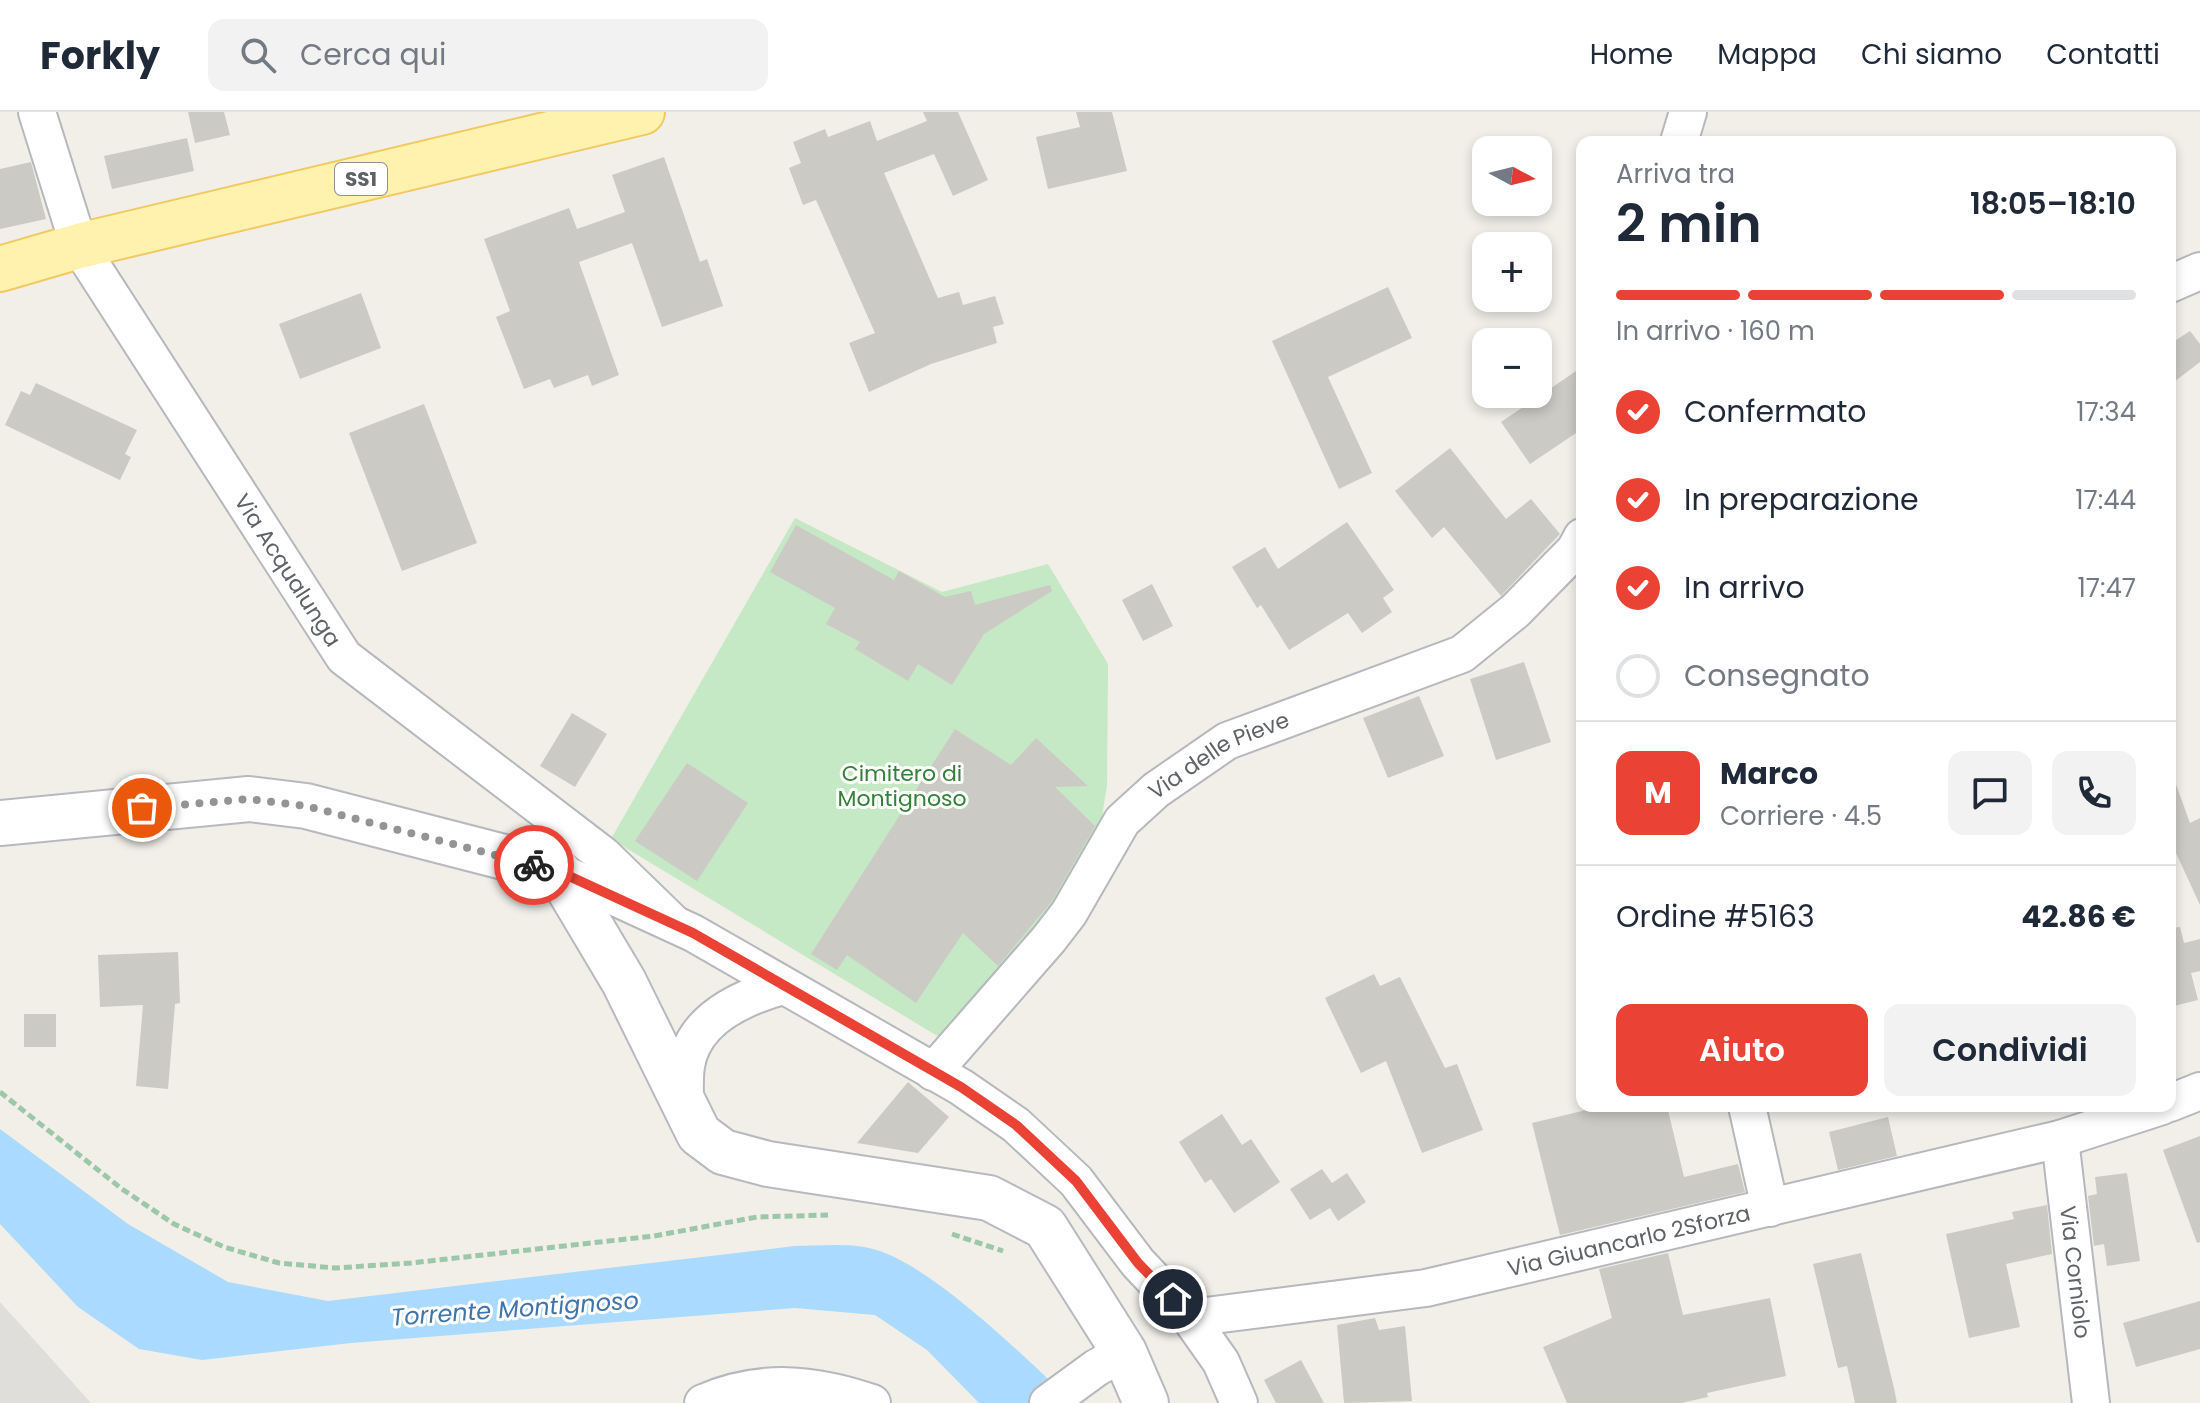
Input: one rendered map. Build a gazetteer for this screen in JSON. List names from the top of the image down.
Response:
{
  "streets": {
    "main road": ["SS1"],
    "street": [
      "Via Acqualunga",
      "Via delle Pieve",
      "Via Giuancarlo 2Sforza",
      "Via Corniolo"
    ]
  },
  "crossings": [
    ["SS1", "Via Acqualunga"],
    ["Via Giuancarlo 2Sforza", "Via Corniolo"]
  ],
  "water": ["Torrente Montignoso"],
  "parks": ["Cimitero di Montignoso"],
  "north": "right",
  "page": {
    "header": "Forkly",
    "search": "Cerca qui",
    "nav": [
      "Home",
      "Mappa",
      "Chi siamo",
      "Contatti"
    ],
    "map_buttons": ["+", "−"],
    "heading": ["2 min", "Arriva tra", "18:05–18:10"],
    "panel": [
      "Marco",
      "Corriere · 4.5",
      "Ordine #5163",
      "42.86 €"
    ],
    "bar": "In arrivo · 160 m",
    "list": [
      ["Confermato", "17:34"],
      ["In preparazione", "17:44"],
      ["In arrivo", "17:47"],
      "Consegnato"
    ],
    "round": "M",
    "buttons": ["Aiuto", "Condividi"]
  }
}
